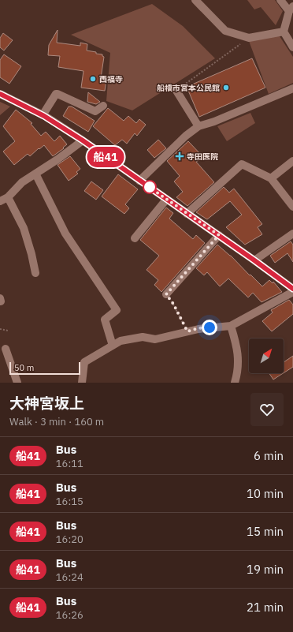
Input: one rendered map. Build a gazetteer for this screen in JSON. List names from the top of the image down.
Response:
{
  "places": {
    "other": ["西福寺", "船橋市宮本公民館"],
    "health": ["寺田医院"]
  },
  "lines": ["bus line 船41"],
  "scale_bar": "50 m",
  "north": "top right",
  "page": {
    "on_map": "船41",
    "scale": "50 m",
    "heading": ["大神宮坂上", "Walk · 3 min · 160 m"],
    "list": [
      {
        "mark": "船41",
        "name": "Bus",
        "note": "16:11",
        "value": "6 min"
      },
      {
        "mark": "船41",
        "name": "Bus",
        "note": "16:15",
        "value": "10 min"
      },
      {
        "mark": "船41",
        "name": "Bus",
        "note": "16:20",
        "value": "15 min"
      },
      {
        "mark": "船41",
        "name": "Bus",
        "note": "16:24",
        "value": "19 min"
      },
      {
        "mark": "船41",
        "name": "Bus",
        "note": "16:26",
        "value": "21 min"
      }
    ]
  }
}
